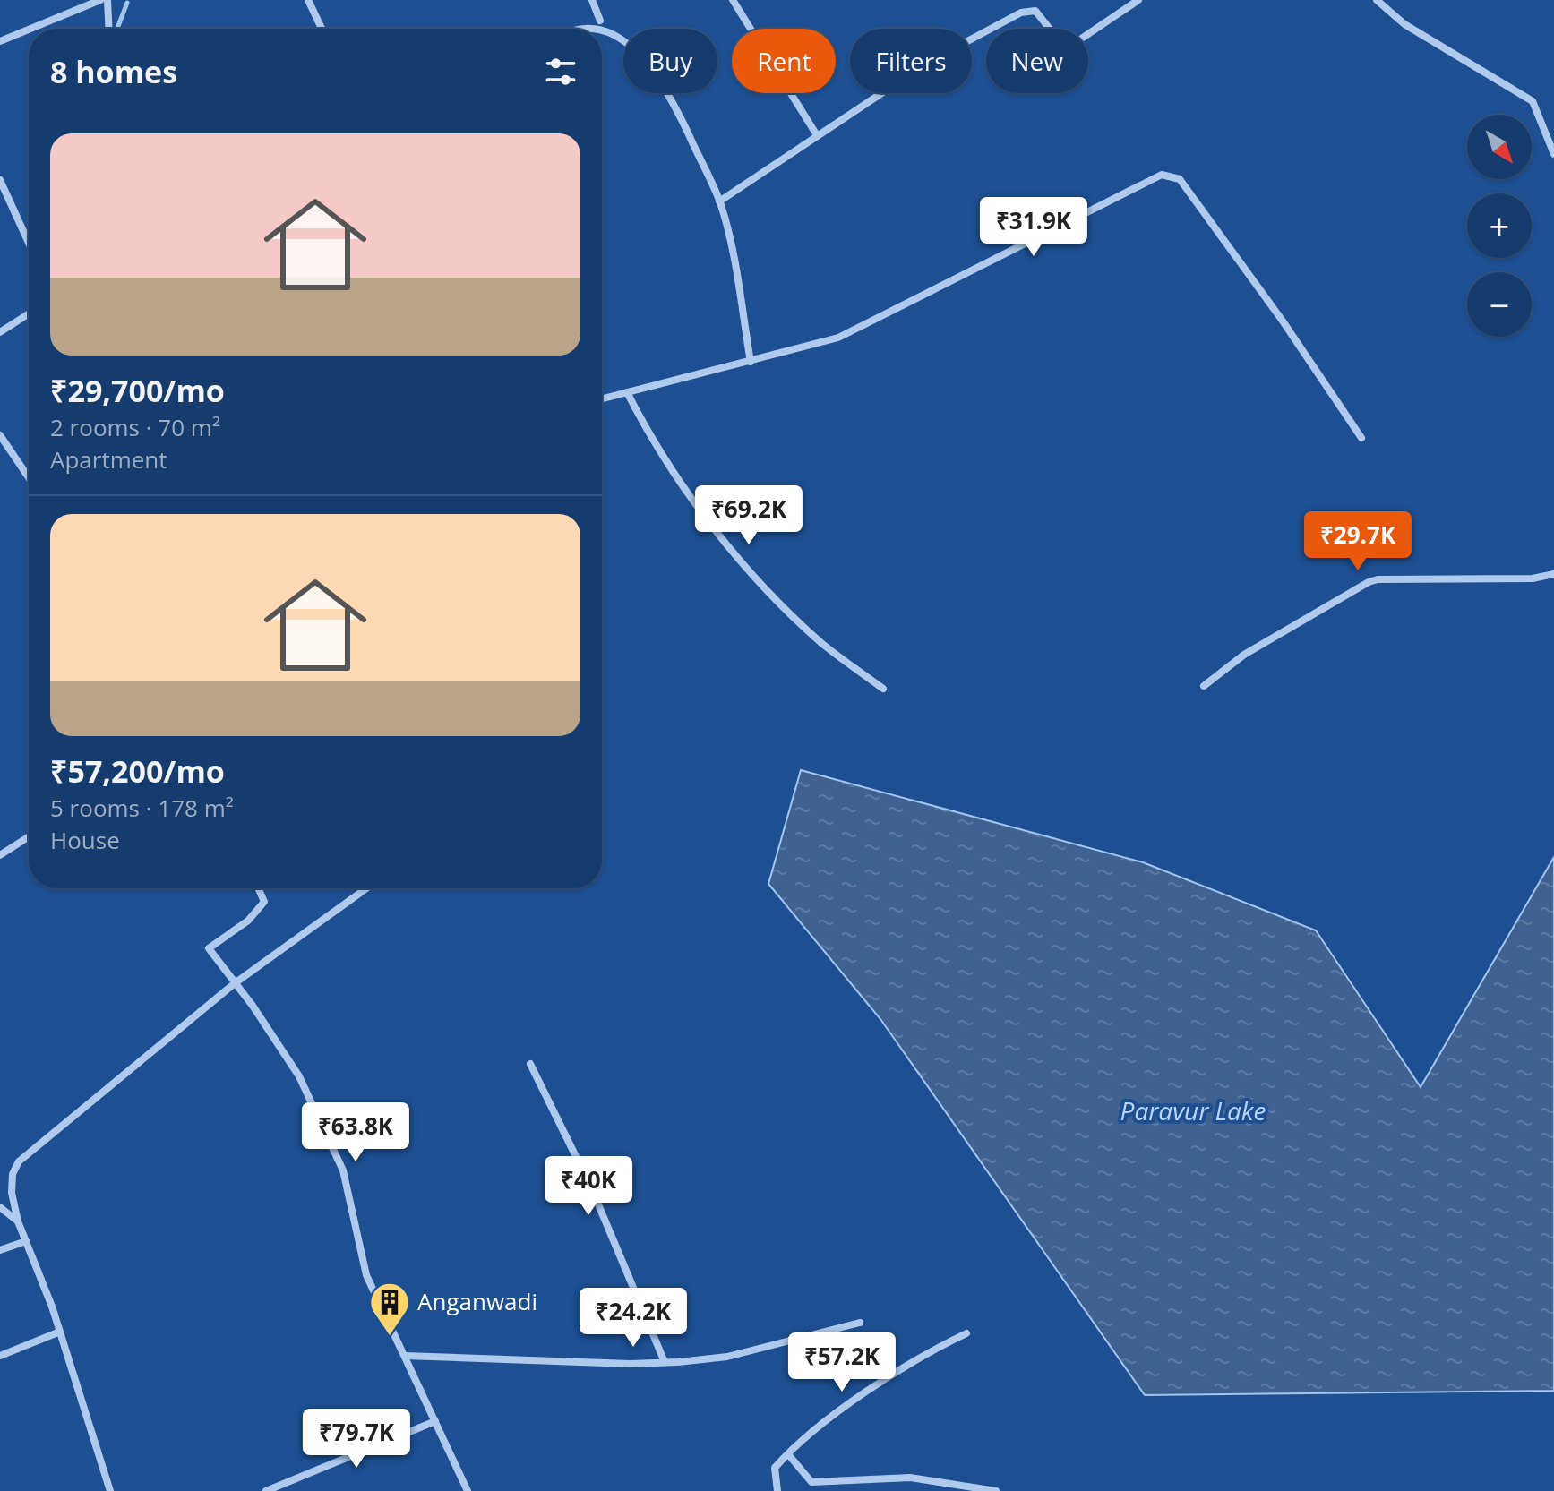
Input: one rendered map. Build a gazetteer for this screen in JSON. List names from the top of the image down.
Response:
{
  "water": ["Paravur Lake"],
  "places": {
    "building": ["Anganwadi"]
  },
  "north": "bottom right",
  "page": {
    "chip": [
      "Buy",
      "Rent",
      "Filters",
      "New"
    ],
    "heading": "8 homes",
    "map_buttons": ["+", "−"],
    "list": [
      {
        "name": "₹29,700/mo",
        "note": "2 rooms · 70 m² · Apartment"
      },
      {
        "name": "₹57,200/mo",
        "note": "5 rooms · 178 m² · House"
      }
    ],
    "price": [
      "₹31.9K",
      "₹69.2K",
      "₹29.7K",
      "₹63.8K",
      "₹40K",
      "₹24.2K",
      "₹57.2K",
      "₹79.7K"
    ]
  }
}
